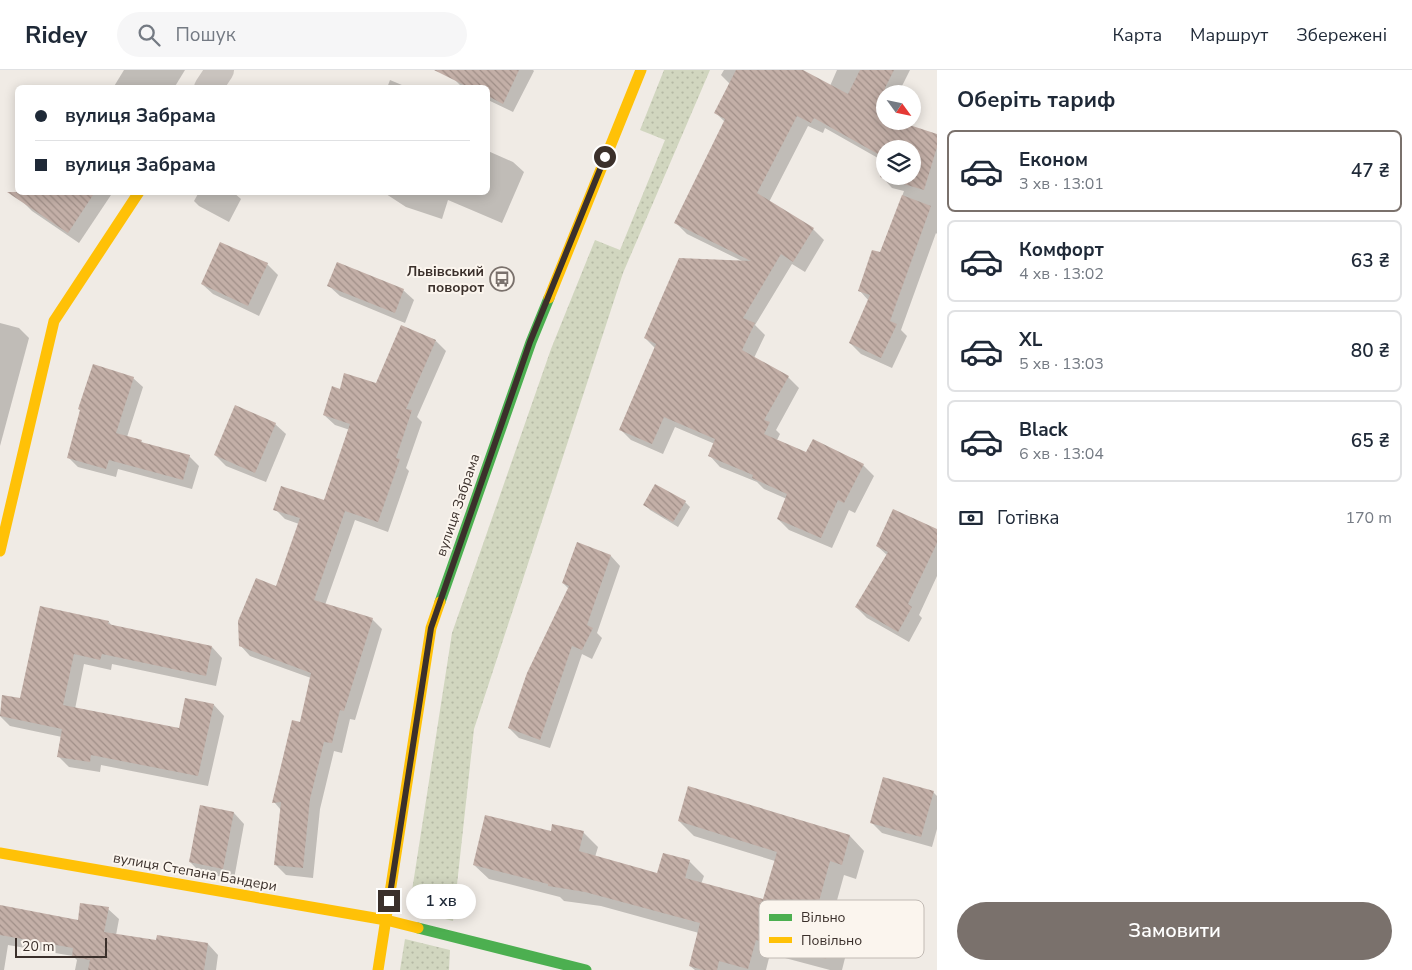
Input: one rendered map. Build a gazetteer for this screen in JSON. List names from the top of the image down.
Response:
{
  "streets": {
    "street": ["вулиця Забрама", "вулиця Степана Бандери"]
  },
  "crossings": [
    ["вулиця Забрама", "вулиця Степана Бандери"]
  ],
  "places": {
    "bus stop": ["Львівський поворот"]
  },
  "legend": ["Вільно", "Повільно"],
  "scale_bar": "20 m",
  "north": "bottom right",
  "page": {
    "header": "Ridey",
    "search": "Пошук",
    "nav": ["Карта", "Маршрут", "Збережені"],
    "heading": "Оберіть тариф",
    "banner": ["вулиця Забрама", "вулиця Забрама"],
    "list": [
      {
        "name": "Економ",
        "note": "3 хв · 13:01",
        "value": "47 ₴"
      },
      {
        "name": "Комфорт",
        "note": "4 хв · 13:02",
        "value": "63 ₴"
      },
      {
        "name": "XL",
        "note": "5 хв · 13:03",
        "value": "80 ₴"
      },
      {
        "name": "Black",
        "note": "6 хв · 13:04",
        "value": "65 ₴"
      }
    ],
    "pay": ["Готівка", "170 m"],
    "bubble": "1 хв",
    "buttons": "Замовити",
    "scale": "20 m"
  }
}
